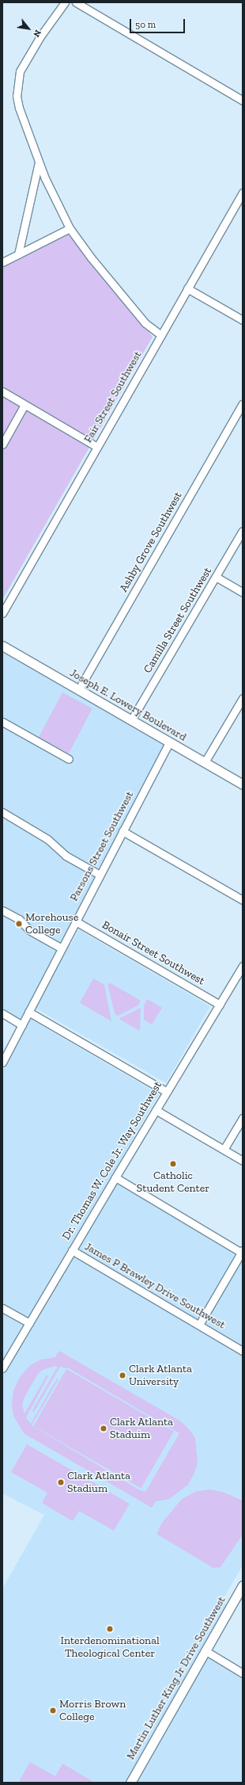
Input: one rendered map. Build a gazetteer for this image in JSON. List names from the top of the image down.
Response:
{
  "streets": {
    "main road": ["Joseph E. Lowery Boulevard", "Martin Luther King Jr Drive Southwest"],
    "street": [
      "Fair Street Southwest",
      "Ashby Grove Southwest",
      "Camilla Street Southwest",
      "Parsons Street Southwest",
      "Bonair Street Southwest",
      "Dr. Thomas W. Cole Jr. Way Southwest",
      "James P Brawley Drive Southwest"
    ]
  },
  "crossings": [
    ["Ashby Grove Southwest", "Joseph E. Lowery Boulevard"],
    ["Camilla Street Southwest", "Joseph E. Lowery Boulevard"],
    ["Joseph E. Lowery Boulevard", "Parsons Street Southwest"],
    ["Parsons Street Southwest", "Bonair Street Southwest"],
    ["Bonair Street Southwest", "Dr. Thomas W. Cole Jr. Way Southwest"],
    ["Dr. Thomas W. Cole Jr. Way Southwest", "James P Brawley Drive Southwest"]
  ],
  "places": [
    "Morehouse College",
    "Catholic Student Center",
    "Clark Atlanta University",
    "Clark Atlanta Staduim",
    "Clark Atlanta Stadium",
    "Interdenominational Theological Center",
    "Morris Brown College"
  ],
  "scale_bar": "50 m",
  "north": "bottom right"
}
